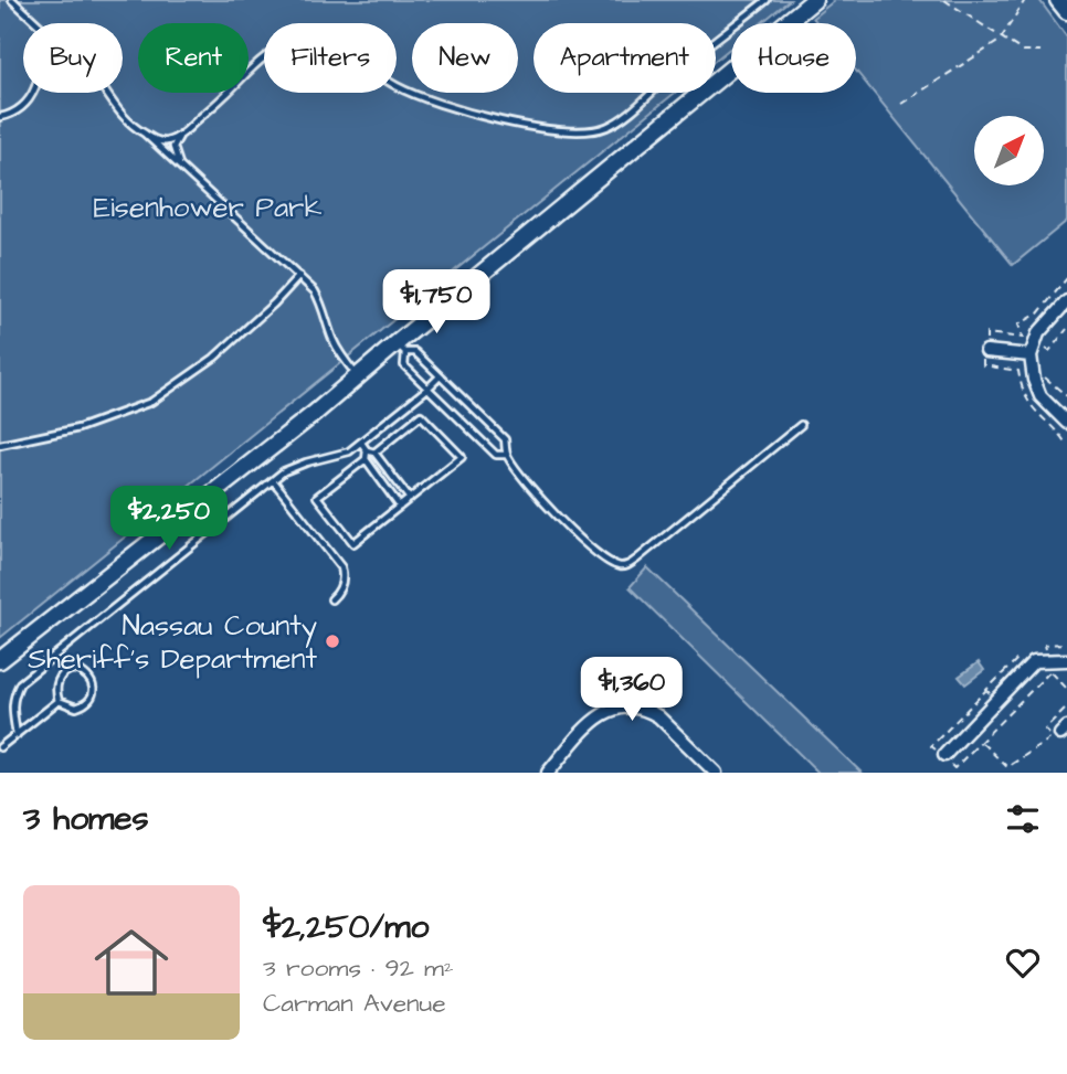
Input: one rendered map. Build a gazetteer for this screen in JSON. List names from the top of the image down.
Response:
{
  "parks": ["Eisenhower Park"],
  "places": ["Nassau County Sheriff's Department"],
  "north": "top right",
  "page": {
    "chip": [
      "Buy",
      "Rent",
      "Filters",
      "New",
      "Apartment",
      "House"
    ],
    "price": ["$1,750", "$2,250", "$1,360"],
    "heading": "3 homes",
    "list": [
      {
        "name": "$2,250/mo",
        "note": "3 rooms · 92 m² · Carman Avenue"
      }
    ]
  }
}
